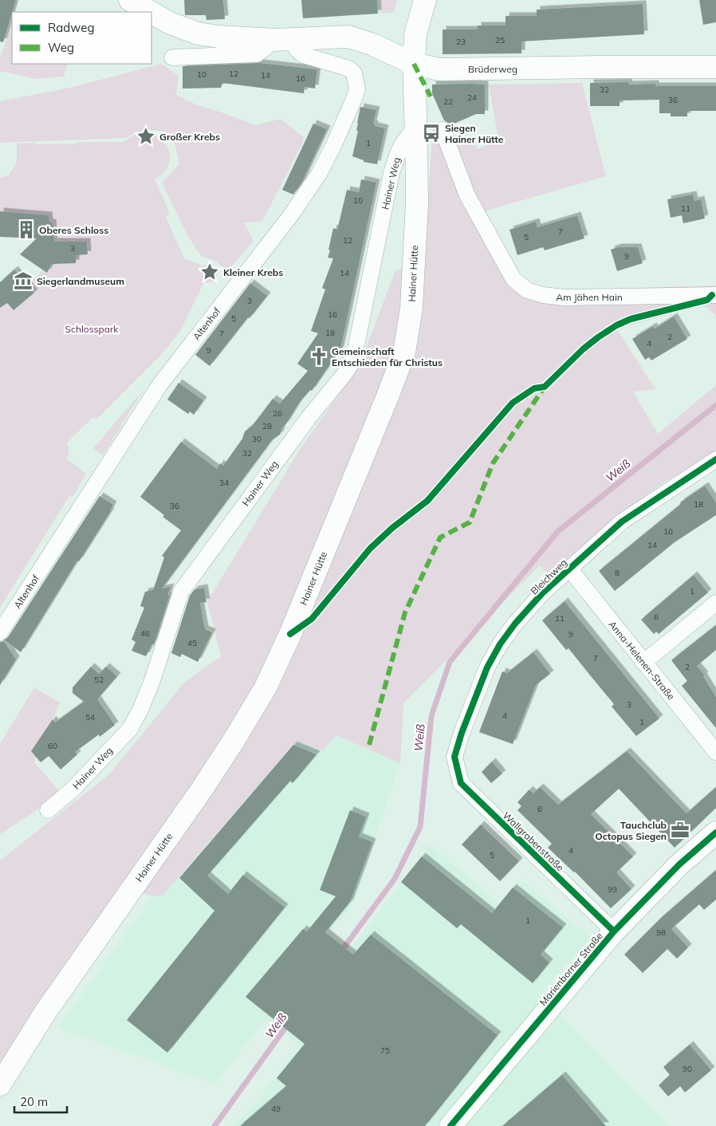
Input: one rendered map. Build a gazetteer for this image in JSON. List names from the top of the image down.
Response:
{
  "streets": {
    "street": [
      "Brüderweg",
      "Hainer Weg",
      "Hainer Hütte",
      "Am Jähen Hain",
      "Altenhof",
      "Bleichweg",
      "Anna-Helenen-Straße",
      "Wallgrabenstraße",
      "Marienborner Straße"
    ]
  },
  "crossings": [
    ["Brüderweg", "Hainer Hütte"],
    ["Brüderweg", "Altenhof"],
    ["Hainer Weg", "Hainer Hütte"],
    ["Bleichweg", "Anna-Helenen-Straße"],
    ["Bleichweg", "Wallgrabenstraße"],
    ["Wallgrabenstraße", "Marienborner Straße"]
  ],
  "water": ["Weiß"],
  "parks": ["Schlosspark"],
  "places": {
    "bus stop": ["Siegen Hainer Hütte"],
    "place": ["Großer Krebs", "Kleiner Krebs"],
    "building": ["Oberes Schloss"],
    "museum": ["Siegerlandmuseum"],
    "church": ["Gemeinschaft Entschieden für Christus"],
    "office": ["Tauchclub Octopus Siegen"]
  },
  "house_numbers": [
    "25",
    "23",
    "12",
    "10",
    "14",
    "16",
    "32",
    "24",
    "36",
    "22",
    "1",
    "10",
    "11",
    "7",
    "5",
    "12",
    "3",
    "9",
    "14",
    "3",
    "16",
    "5",
    "18",
    "7",
    "2",
    "4",
    "9",
    "26",
    "28",
    "30",
    "32",
    "34",
    "18",
    "36",
    "16",
    "14",
    "8",
    "1",
    "6",
    "11",
    "46",
    "9",
    "45",
    "7",
    "2",
    "52",
    "3",
    "4",
    "54",
    "1",
    "60",
    "6",
    "4",
    "5",
    "99",
    "1",
    "98",
    "75",
    "90",
    "49"
  ],
  "legend": ["Radweg", "Weg"],
  "scale_bar": "20 m"
}
